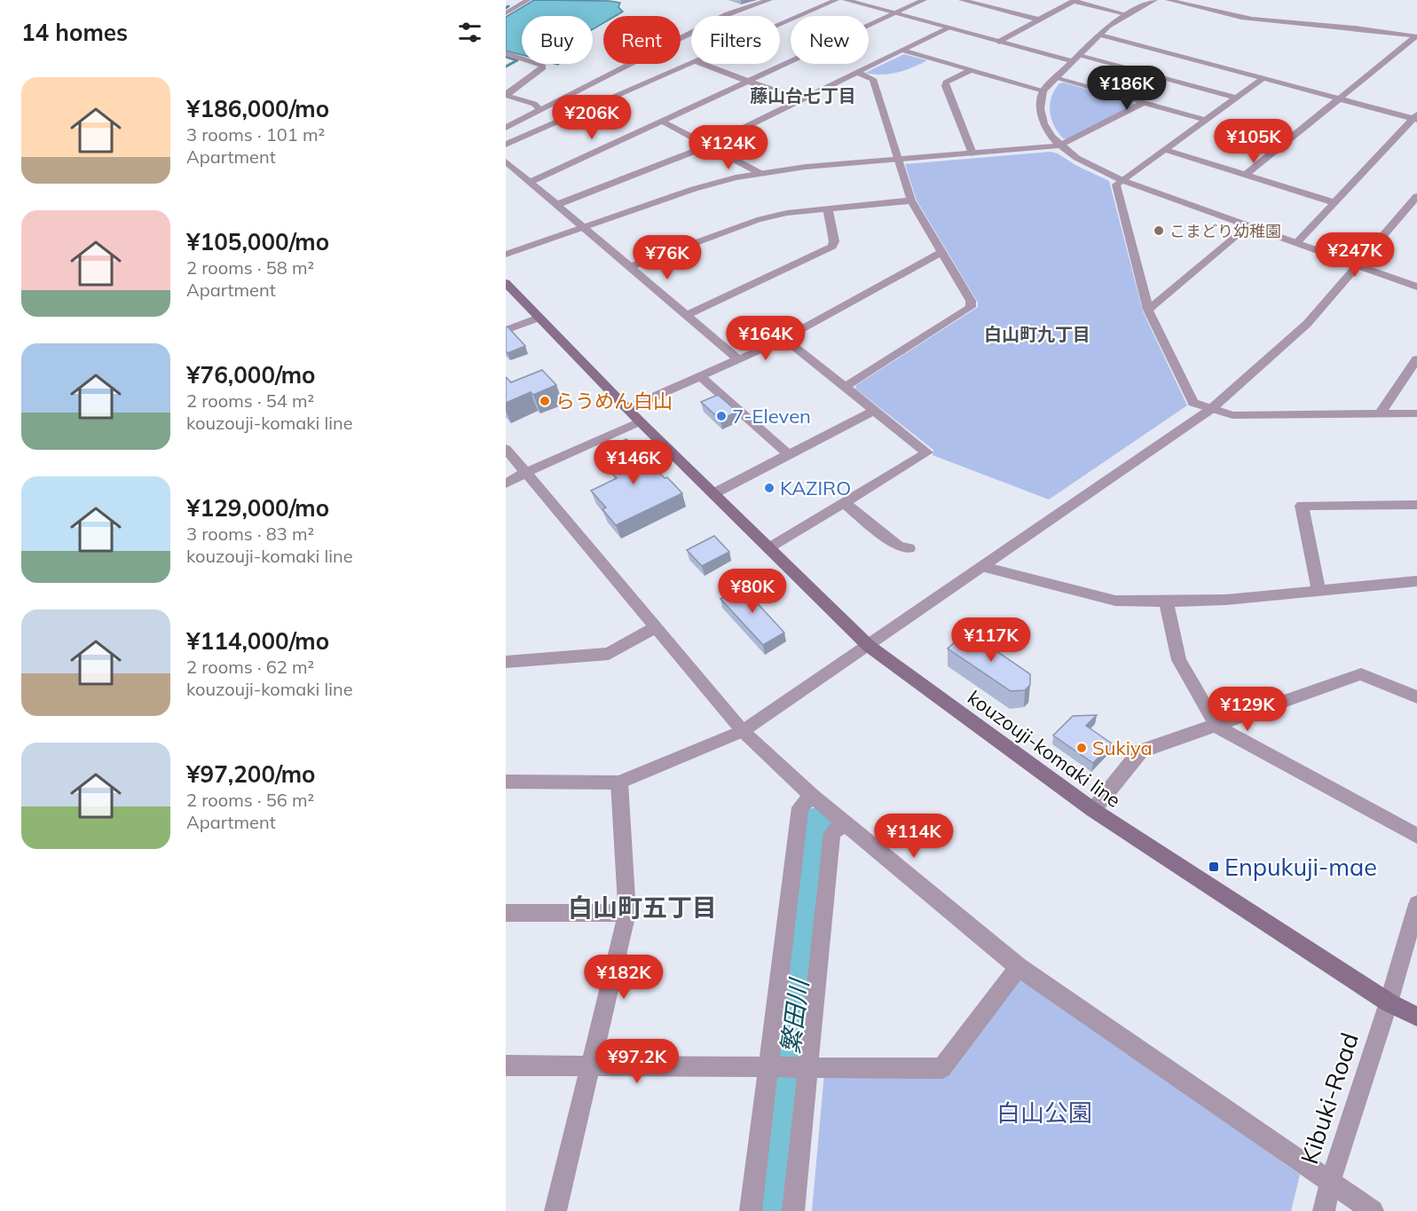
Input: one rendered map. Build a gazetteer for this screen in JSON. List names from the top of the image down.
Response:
{
  "streets": {
    "main road": ["kouzouji-komaki line"],
    "street": ["Kibuki-Road"]
  },
  "crossings": [
    ["kouzouji-komaki line", "Kibuki-Road"]
  ],
  "districts": ["藤山台七丁目", "白山町九丁目", "白山町五丁目"],
  "water": ["繁田川"],
  "parks": ["白山公園"],
  "places": {
    "other": [
      "こまどり幼稚園",
      "らうめん白山",
      "7-Eleven",
      "KAZIRO",
      "Sukiya"
    ],
    "transit": ["Enpukuji-mae"]
  },
  "page": {
    "heading": "14 homes",
    "chip": [
      "Buy",
      "Rent",
      "Filters",
      "New"
    ],
    "list": [
      {
        "name": "¥186,000/mo",
        "note": "3 rooms · 101 m² · Apartment"
      },
      {
        "name": "¥105,000/mo",
        "note": "2 rooms · 58 m² · Apartment"
      },
      {
        "name": "¥76,000/mo",
        "note": "2 rooms · 54 m² · kouzouji-komaki line"
      },
      {
        "name": "¥129,000/mo",
        "note": "3 rooms · 83 m² · kouzouji-komaki line"
      },
      {
        "name": "¥114,000/mo",
        "note": "2 rooms · 62 m² · kouzouji-komaki line"
      },
      {
        "name": "¥97,200/mo",
        "note": "2 rooms · 56 m² · Apartment"
      }
    ],
    "price": [
      "¥186K",
      "¥206K",
      "¥105K",
      "¥124K",
      "¥247K",
      "¥76K",
      "¥164K",
      "¥146K",
      "¥80K",
      "¥117K",
      "¥129K",
      "¥114K",
      "¥182K",
      "¥97.2K"
    ]
  }
}
